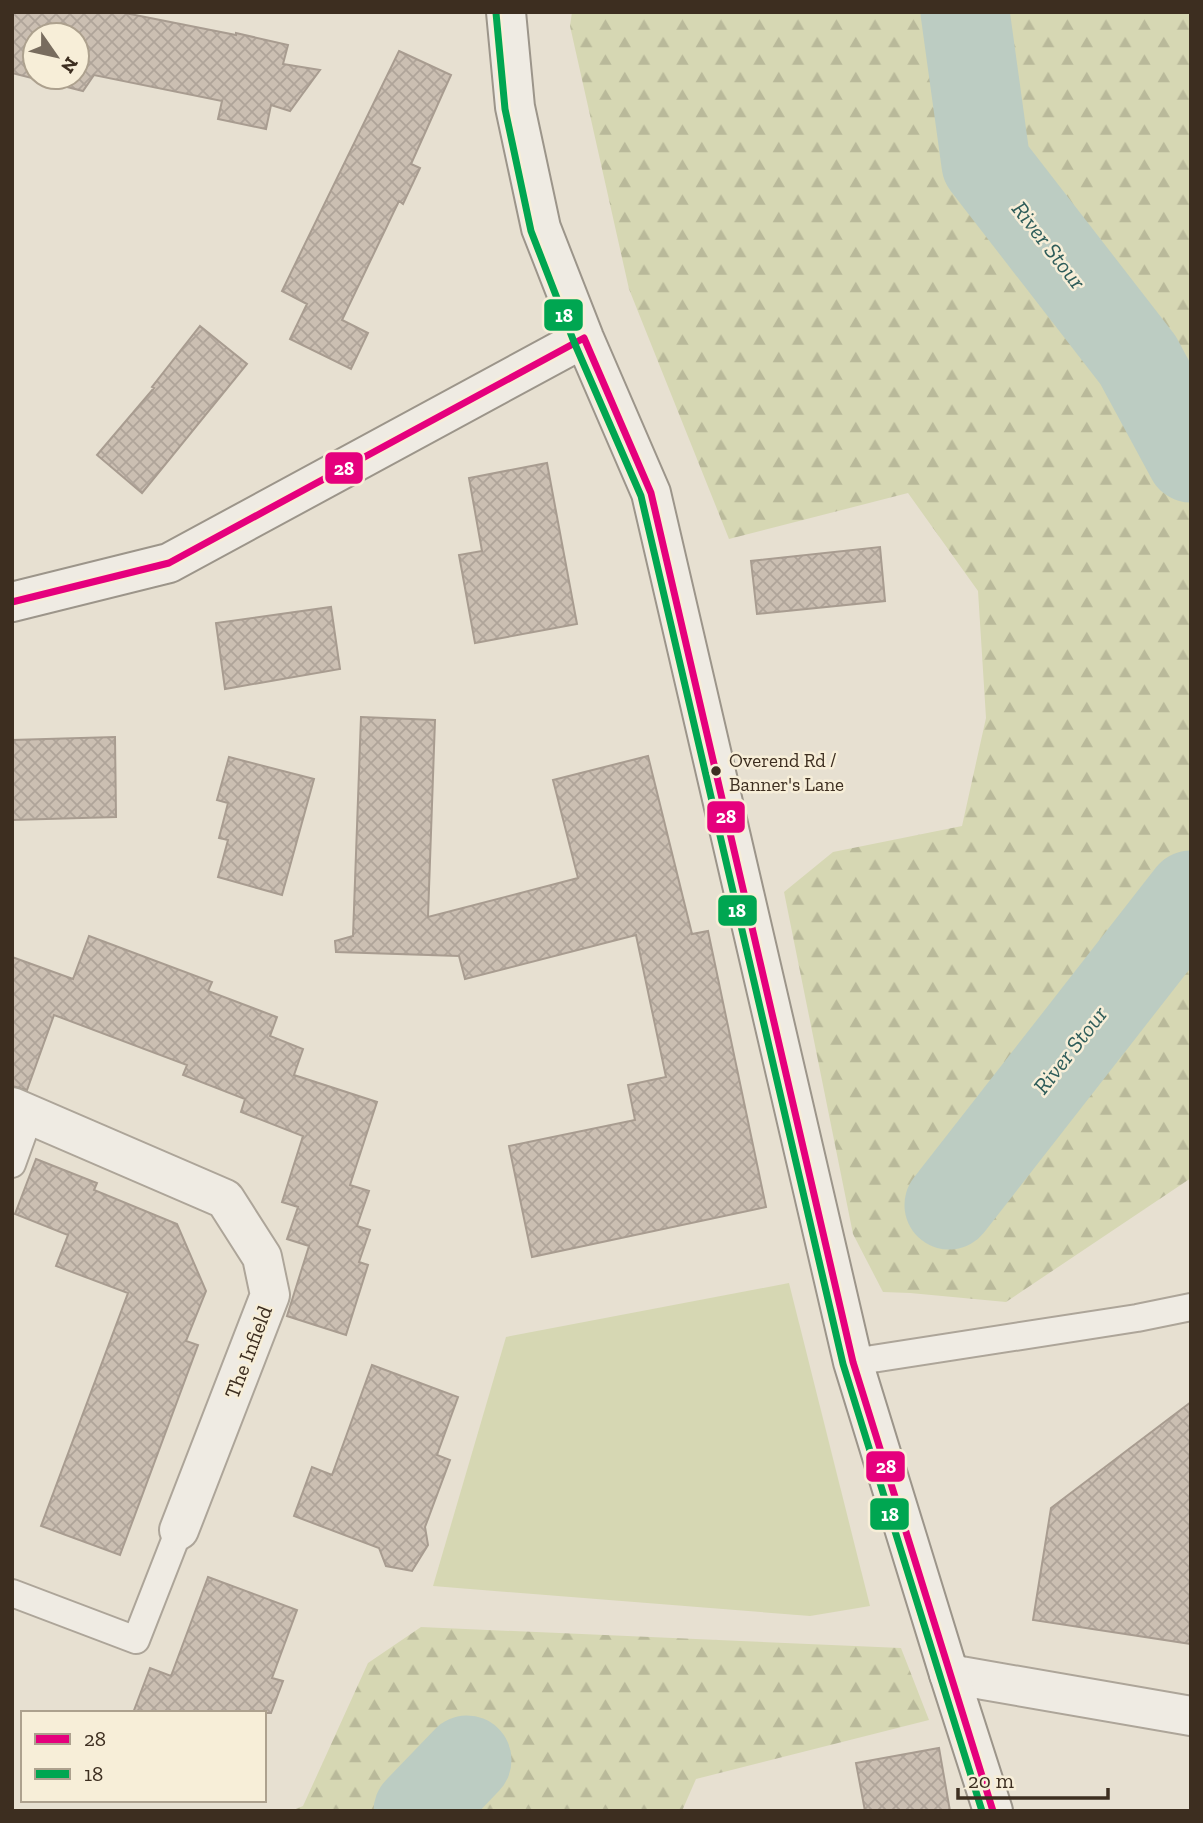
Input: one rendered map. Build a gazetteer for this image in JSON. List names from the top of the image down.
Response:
{
  "streets": {
    "street": ["The Infield"]
  },
  "water": ["River Stour"],
  "places": ["Overend Rd / Banner's Lane"],
  "lines": ["transit line 18", "transit line 28"],
  "legend": ["28", "18"],
  "scale_bar": "20 m",
  "north": "bottom right"
}
